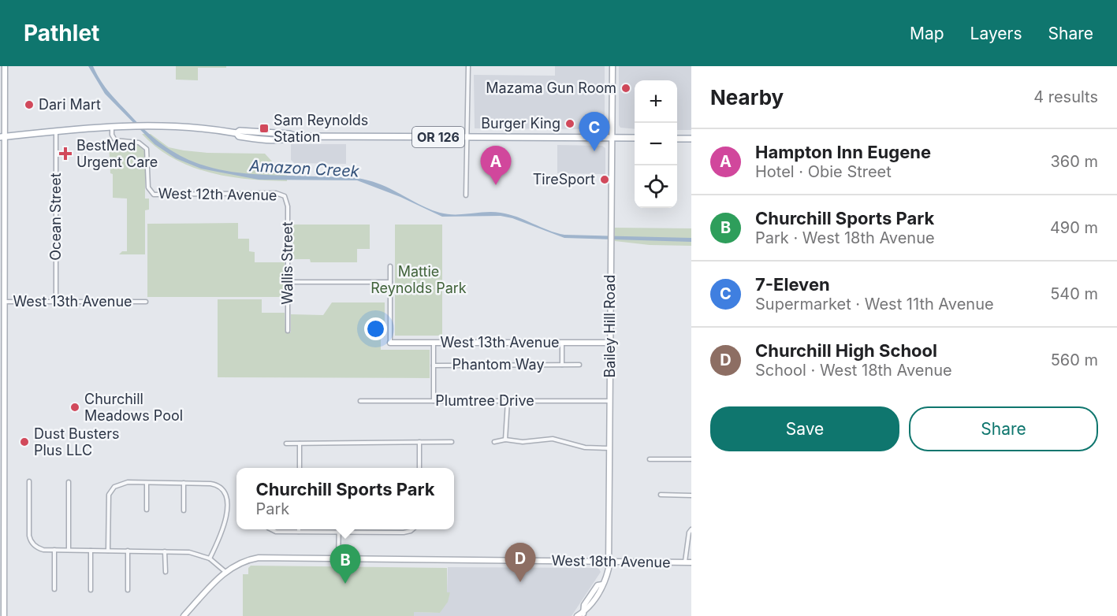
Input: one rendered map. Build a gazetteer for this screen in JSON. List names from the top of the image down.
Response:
{
  "streets": {
    "main road": [
      "OR 126",
      "West 13th Avenue",
      "Bailey Hill Road",
      "West 18th Avenue"
    ],
    "street": [
      "West 12th Avenue",
      "Ocean Street",
      "Wallis Street",
      "Phantom Way",
      "Plumtree Drive"
    ]
  },
  "crossings": [
    ["OR 126", "West 12th Avenue"],
    ["OR 126", "Ocean Street"],
    ["OR 126", "Bailey Hill Road"],
    ["West 12th Avenue", "Wallis Street"],
    ["Ocean Street", "West 13th Avenue"],
    ["West 13th Avenue", "Bailey Hill Road"],
    ["West 13th Avenue", "Phantom Way"],
    ["Bailey Hill Road", "Plumtree Drive"],
    ["Bailey Hill Road", "West 18th Avenue"]
  ],
  "water": ["Amazon Creek"],
  "parks": ["Mattie Reynolds Park"],
  "places": {
    "other": [
      "Mazama Gun Room",
      "Dari Mart",
      "Burger King",
      "TireSport",
      "Churchill Meadows Pool",
      "Dust Busters Plus LLC"
    ],
    "transit": ["Sam Reynolds Station"],
    "health": ["BestMed Urgent Care"]
  },
  "page": {
    "header": "Pathlet",
    "nav": ["Map", "Layers", "Share"],
    "heading": ["Nearby", "4 results"],
    "map_buttons": ["+", "−"],
    "pins": [
      "C",
      "A",
      "D",
      "B"
    ],
    "list": [
      {
        "mark": "A",
        "name": "Hampton Inn Eugene",
        "note": "Hotel · Obie Street",
        "value": "360 m"
      },
      {
        "mark": "B",
        "name": "Churchill Sports Park",
        "note": "Park · West 18th Avenue",
        "value": "490 m"
      },
      {
        "mark": "C",
        "name": "7-Eleven",
        "note": "Supermarket · West 11th Avenue",
        "value": "540 m"
      },
      {
        "mark": "D",
        "name": "Churchill High School",
        "note": "School · West 18th Avenue",
        "value": "560 m"
      }
    ],
    "buttons": ["Save", "Share"],
    "popup": ["Churchill Sports Park", "Park"]
  }
}
